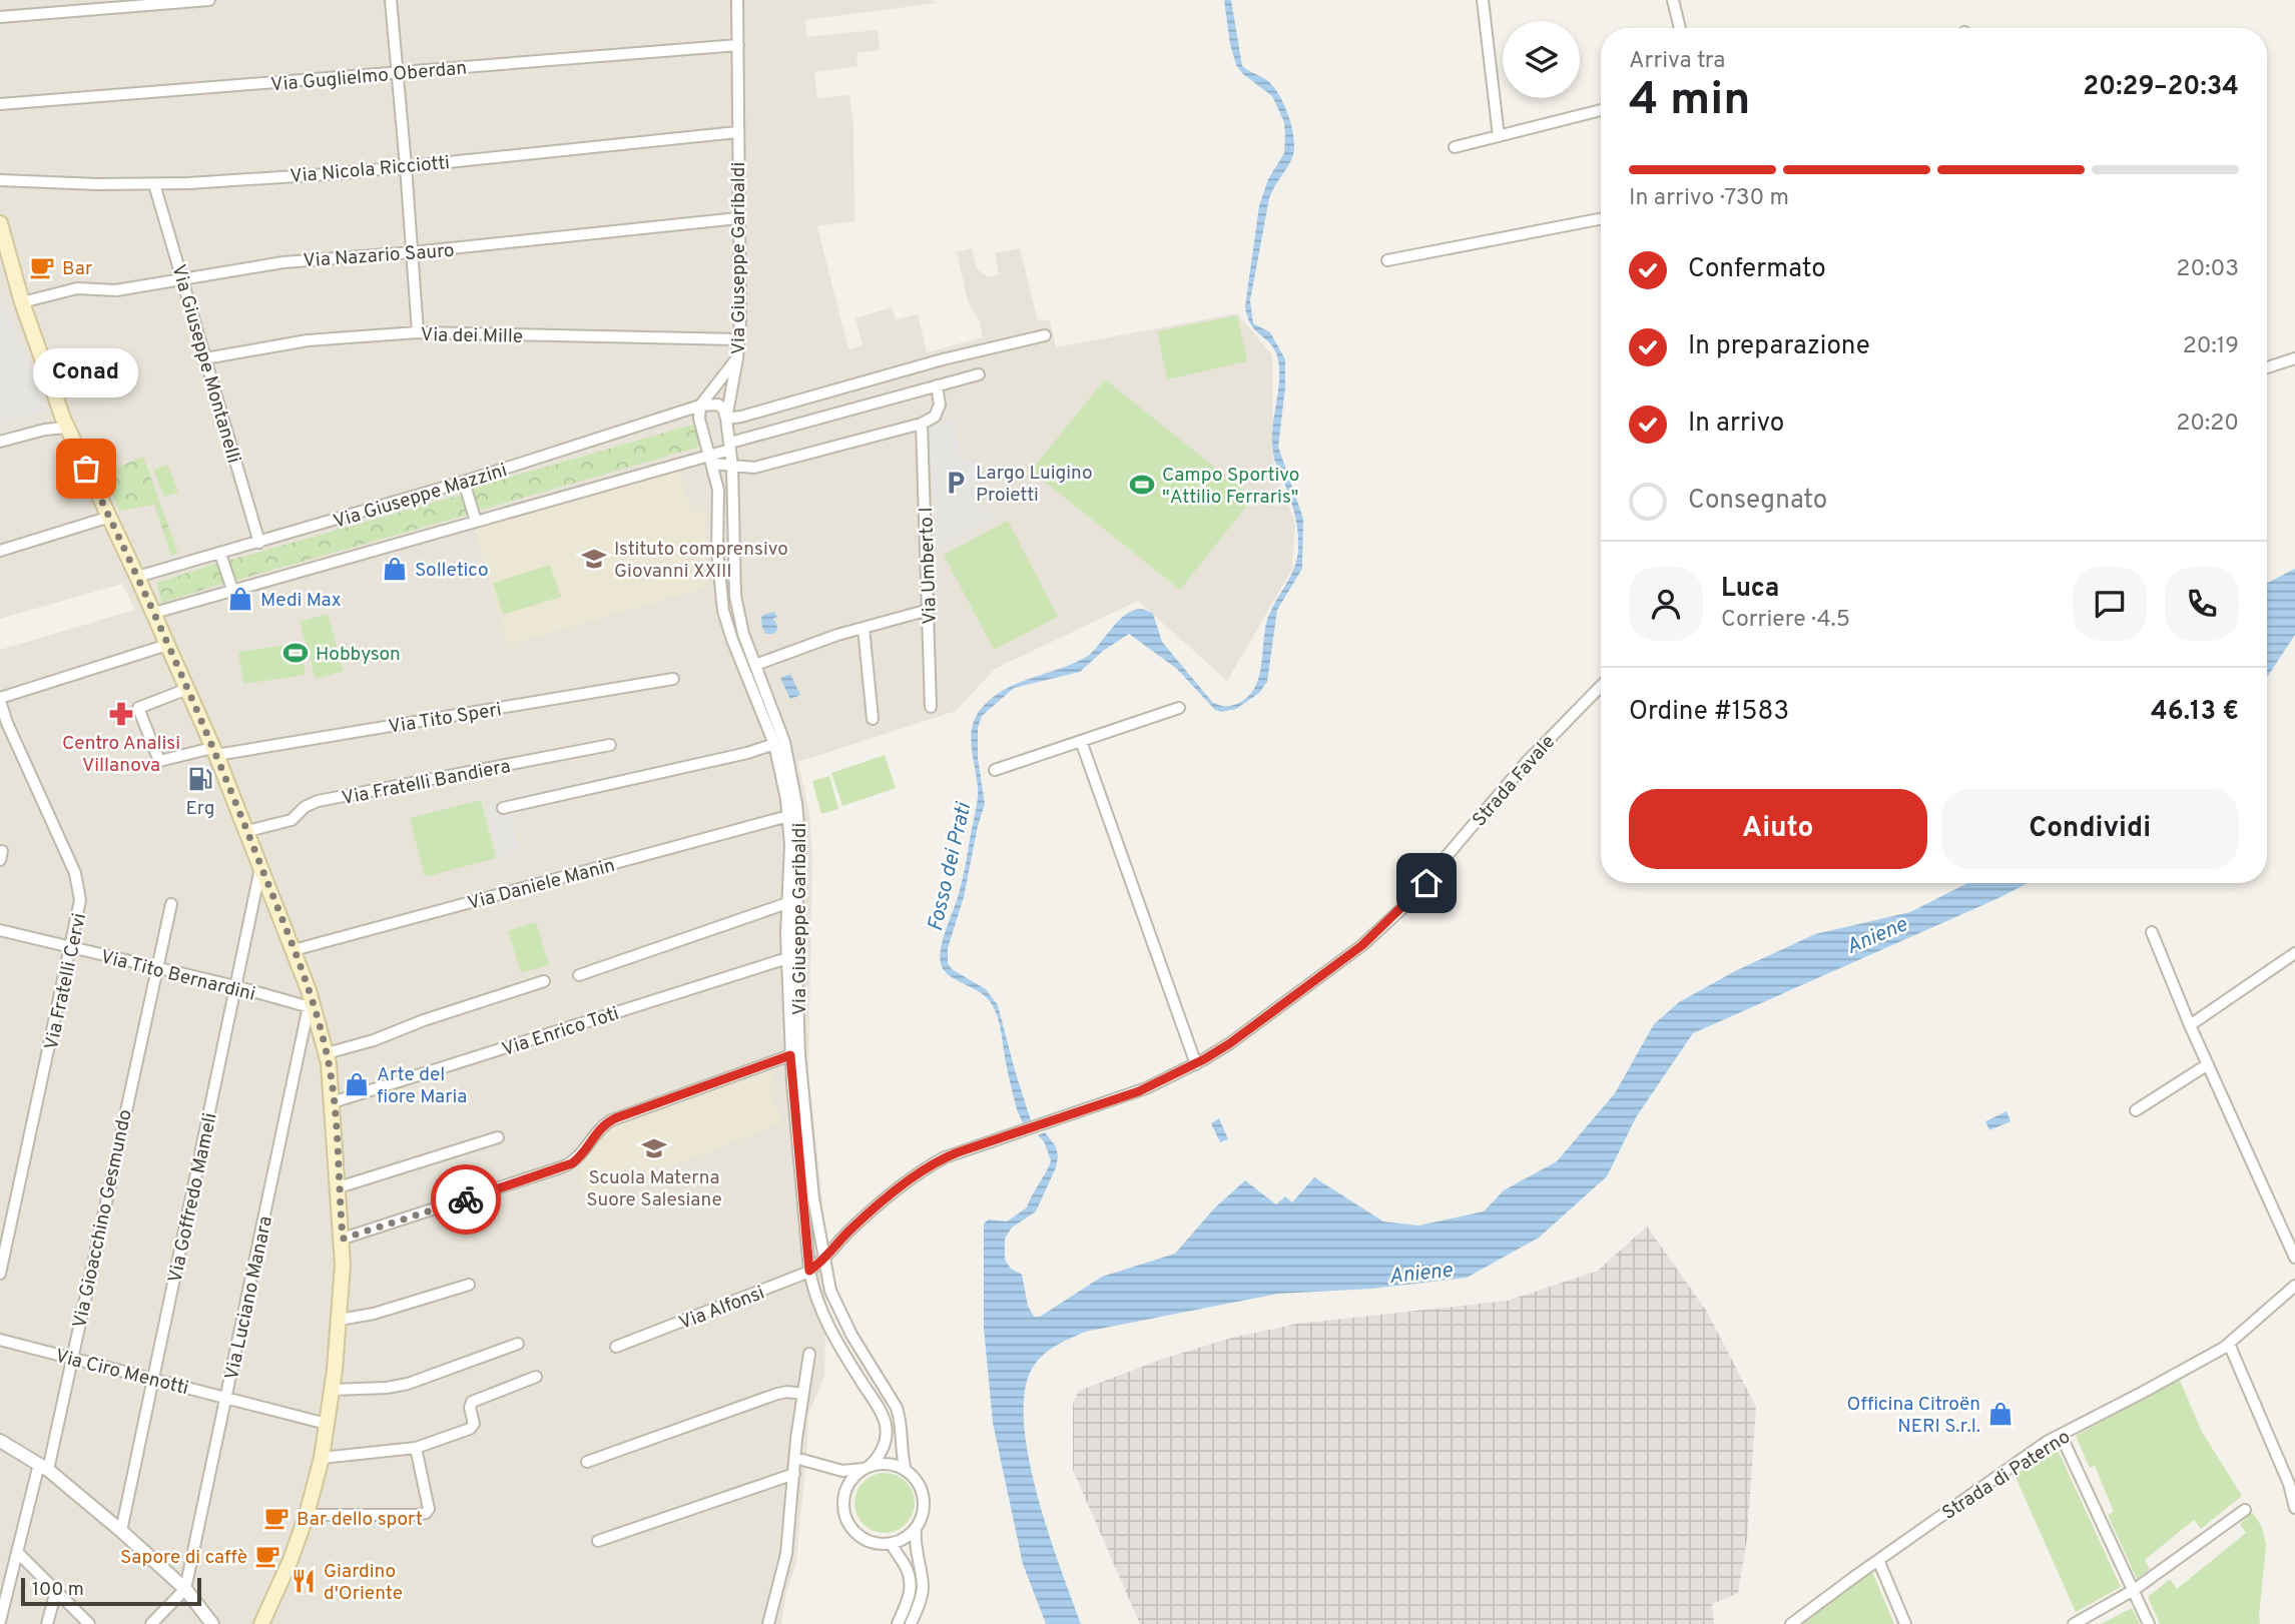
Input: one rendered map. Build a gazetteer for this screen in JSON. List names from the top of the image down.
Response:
{
  "streets": {
    "street": [
      "Via Guglielmo Oberdan",
      "Via Nicola Ricciotti",
      "Via Nazario Sauro",
      "Via Giuseppe Garibaldi",
      "Via dei Mille",
      "Via Giuseppe Montanelli",
      "Via Giuseppe Mazzini",
      "Via Umberto I",
      "Via Tito Speri",
      "Strada Favale",
      "Via Fratelli Bandiera",
      "Via Daniele Manin",
      "Via Tito Bernardini",
      "Via Fratelli Cervi",
      "Via Enrico Toti",
      "Via Goffredo Mameli",
      "Via Gioacchino Gesmundo",
      "Via Luciano Manara",
      "Via Alfonsi",
      "Via Ciro Menotti",
      "Strada di Paterno"
    ]
  },
  "crossings": [
    ["Via Guglielmo Oberdan", "Via Giuseppe Garibaldi"],
    ["Via Nicola Ricciotti", "Via Giuseppe Garibaldi"],
    ["Via Nicola Ricciotti", "Via Giuseppe Montanelli"],
    ["Via Nazario Sauro", "Via Giuseppe Garibaldi"],
    ["Via Nazario Sauro", "Via Giuseppe Montanelli"],
    ["Via Giuseppe Garibaldi", "Via dei Mille"],
    ["Via Giuseppe Garibaldi", "Via Giuseppe Mazzini"],
    ["Via Giuseppe Garibaldi", "Strada Favale"],
    ["Via Giuseppe Garibaldi", "Via Daniele Manin"],
    ["Via Giuseppe Garibaldi", "Via Enrico Toti"],
    ["Via Giuseppe Garibaldi", "Via Alfonsi"],
    ["Via dei Mille", "Via Giuseppe Montanelli"],
    ["Via Giuseppe Montanelli", "Via Giuseppe Mazzini"],
    ["Strada Favale", "Via Alfonsi"],
    ["Via Tito Bernardini", "Via Fratelli Cervi"],
    ["Via Tito Bernardini", "Via Goffredo Mameli"],
    ["Via Tito Bernardini", "Via Gioacchino Gesmundo"],
    ["Via Tito Bernardini", "Via Luciano Manara"],
    ["Via Goffredo Mameli", "Via Ciro Menotti"],
    ["Via Gioacchino Gesmundo", "Via Ciro Menotti"],
    ["Via Luciano Manara", "Via Ciro Menotti"]
  ],
  "water": ["Fosso dei Prati", "Aniene"],
  "places": {
    "cafe": ["Bar", "Bar dello sport", "Sapore di caffè"],
    "other": ["Conad"],
    "parking": ["Largo Luigino Proietti"],
    "sports": ["Campo Sportivo \"Attilio Ferraris\"", "Hobbyson"],
    "school or university": ["Istituto comprensivo Giovanni XXIII", "Scuola Materna Suore Salesiane"],
    "shop": [
      "Solletico",
      "Medi Max",
      "Arte del fiore Maria",
      "Officina Citroën NERI S.r.l."
    ],
    "pharmacy": ["Centro Analisi Villanova"],
    "fuel station": ["Erg"],
    "restaurant": ["Giardino d'Oriente"]
  },
  "scale_bar": "100 m",
  "page": {
    "heading": ["4 min", "Arriva tra", "20:29–20:34"],
    "panel": [
      "Luca",
      "Corriere · 4.5",
      "Ordine #1583",
      "46.13 €"
    ],
    "bar": "In arrivo · 730 m",
    "list": [
      ["Confermato", "20:03"],
      ["In preparazione", "20:19"],
      ["In arrivo", "20:20"],
      "Consegnato"
    ],
    "bubble": "Conad",
    "buttons": ["Aiuto", "Condividi"],
    "scale": "100 m"
  }
}
